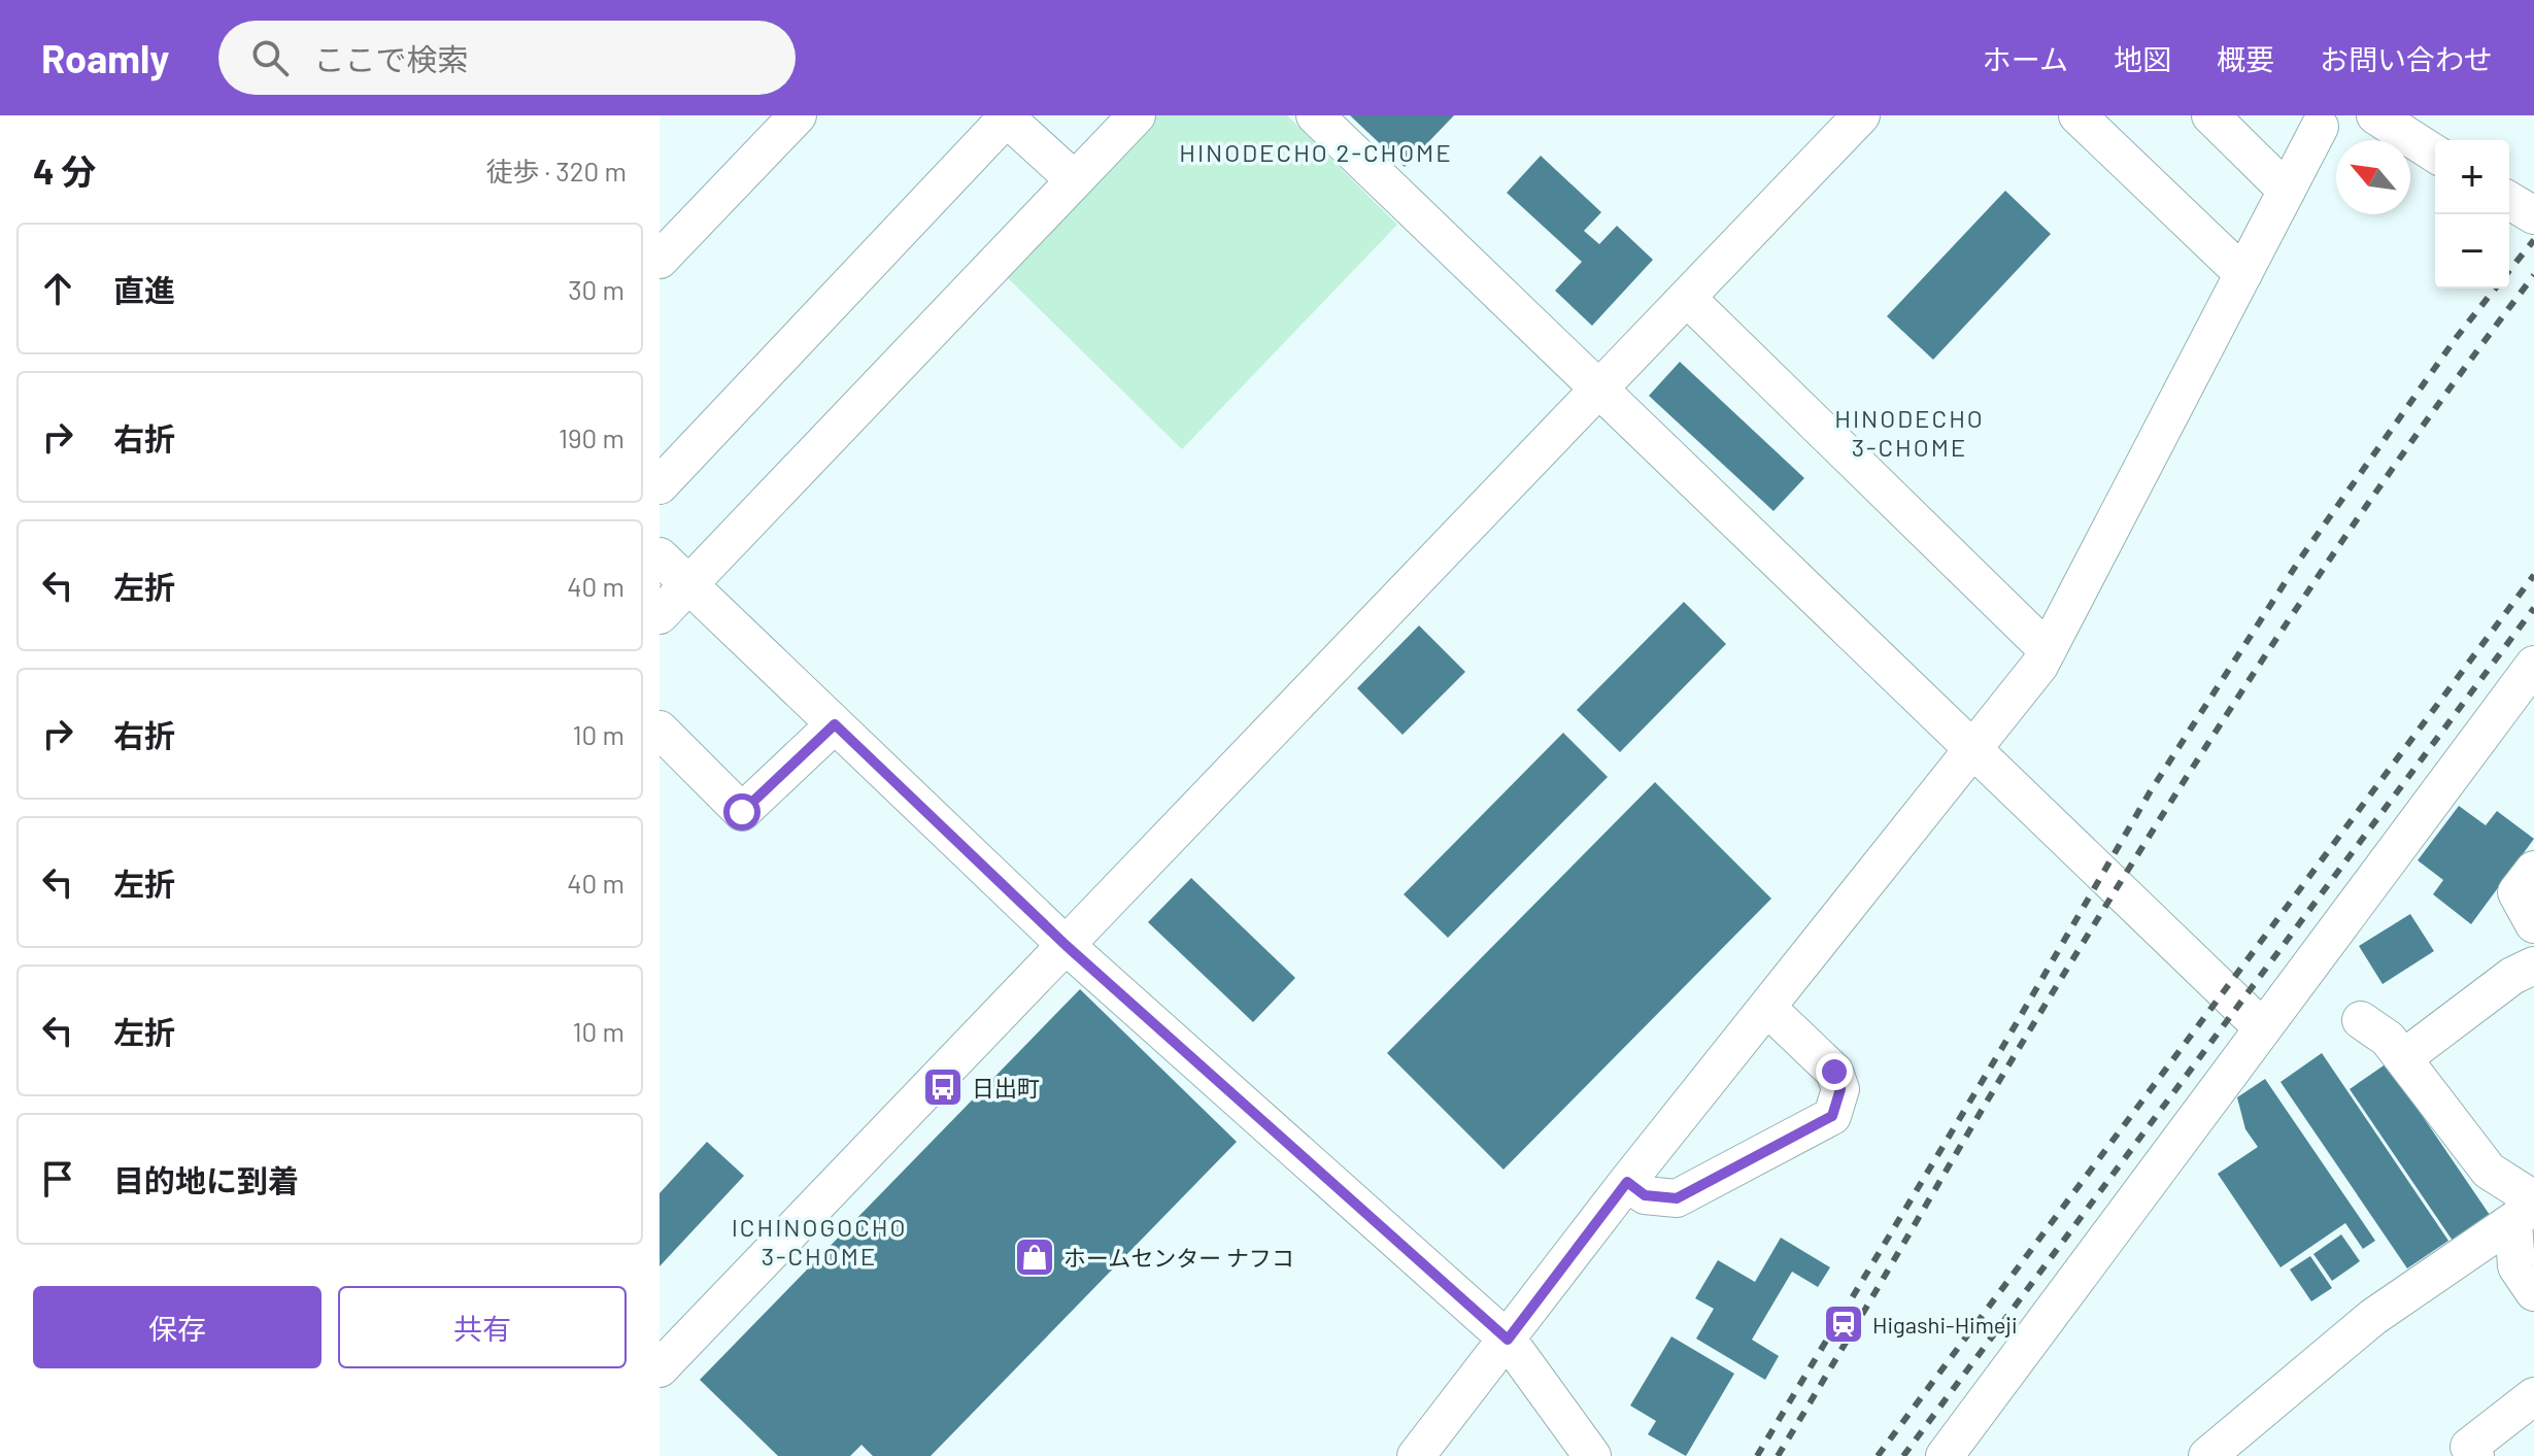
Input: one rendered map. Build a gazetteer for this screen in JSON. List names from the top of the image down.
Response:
{
  "districts": ["HINODECHO 2-CHOME", "HINODECHO 3-CHOME", "ICHINOGOCHO 3-CHOME"],
  "places": {
    "bus stop": ["日出町"],
    "shop": ["ホームセンター ナフコ"],
    "station": ["Higashi-Himeji"]
  },
  "north": "top left",
  "page": {
    "header": "Roamly",
    "search": "ここで検索",
    "nav": [
      "ホーム",
      "地図",
      "概要",
      "お問い合わせ"
    ],
    "heading": ["4 分", "徒歩 · 320 m"],
    "map_buttons": ["+", "−"],
    "list": [
      ["直進", "30 m"],
      ["右折", "190 m"],
      ["左折", "40 m"],
      ["右折", "10 m"],
      ["左折", "40 m"],
      ["左折", "10 m"],
      "目的地に到着"
    ],
    "buttons": ["保存", "共有"]
  }
}
